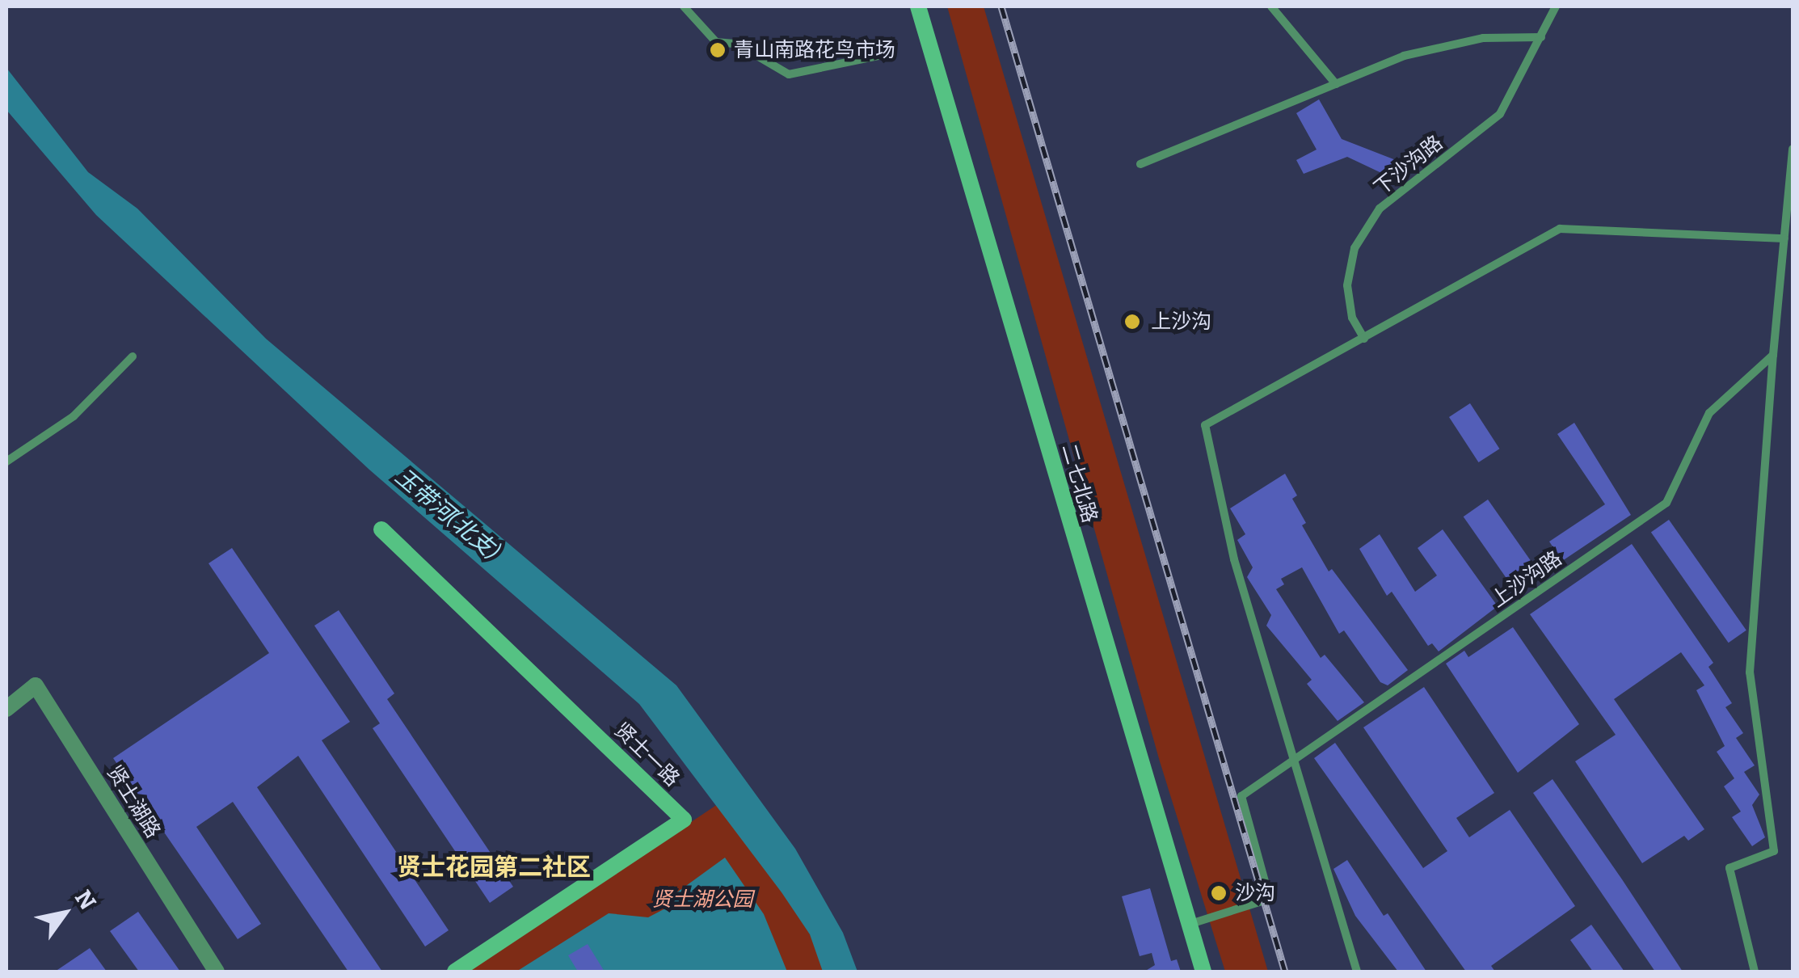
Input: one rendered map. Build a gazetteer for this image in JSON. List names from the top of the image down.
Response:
{
  "streets": {
    "main road": ["二七北路", "贤士一路"],
    "street": ["贤士湖路"],
    "lane": ["下沙沟路", "上沙沟路"]
  },
  "crossings": [
    ["二七北路", "上沙沟路"]
  ],
  "districts": ["贤士花园第二社区"],
  "water": ["玉带河(北支)"],
  "parks": ["贤士湖公园"],
  "places": ["青山南路花鸟市场", "上沙沟", "沙沟"],
  "north": "top right"
}
